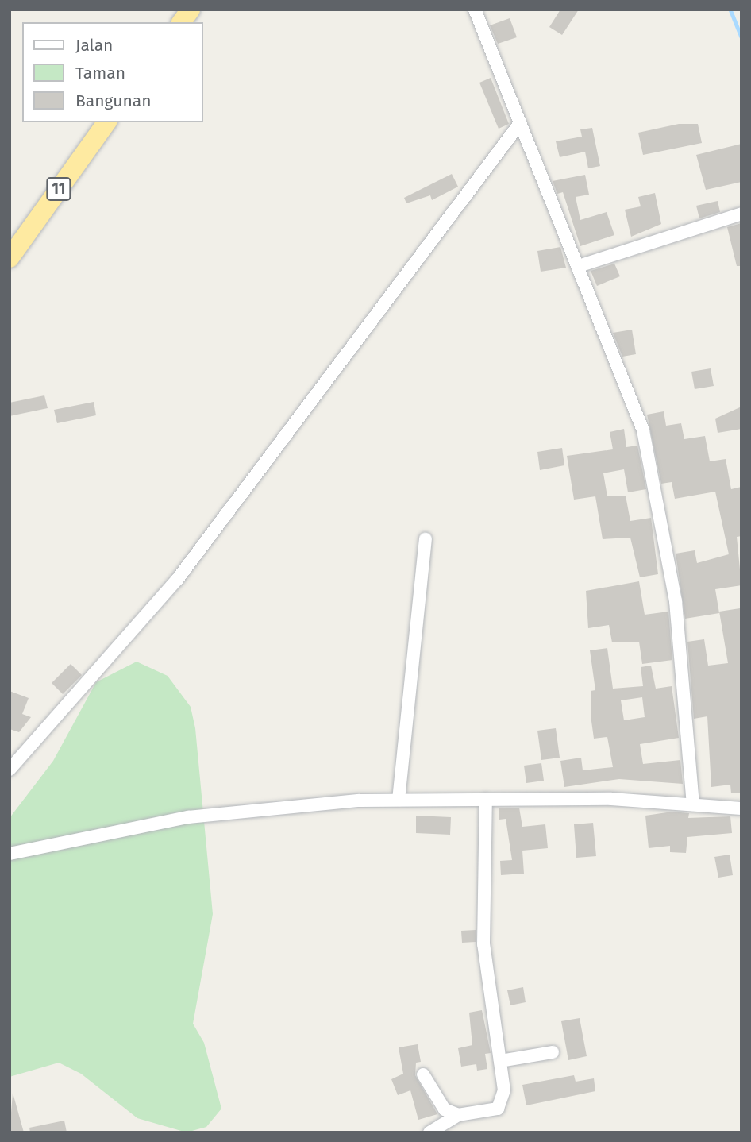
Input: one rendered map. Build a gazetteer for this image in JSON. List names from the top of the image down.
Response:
{
  "streets": {
    "highway": ["11"]
  },
  "legend": ["Jalan", "Taman", "Bangunan"]
}
